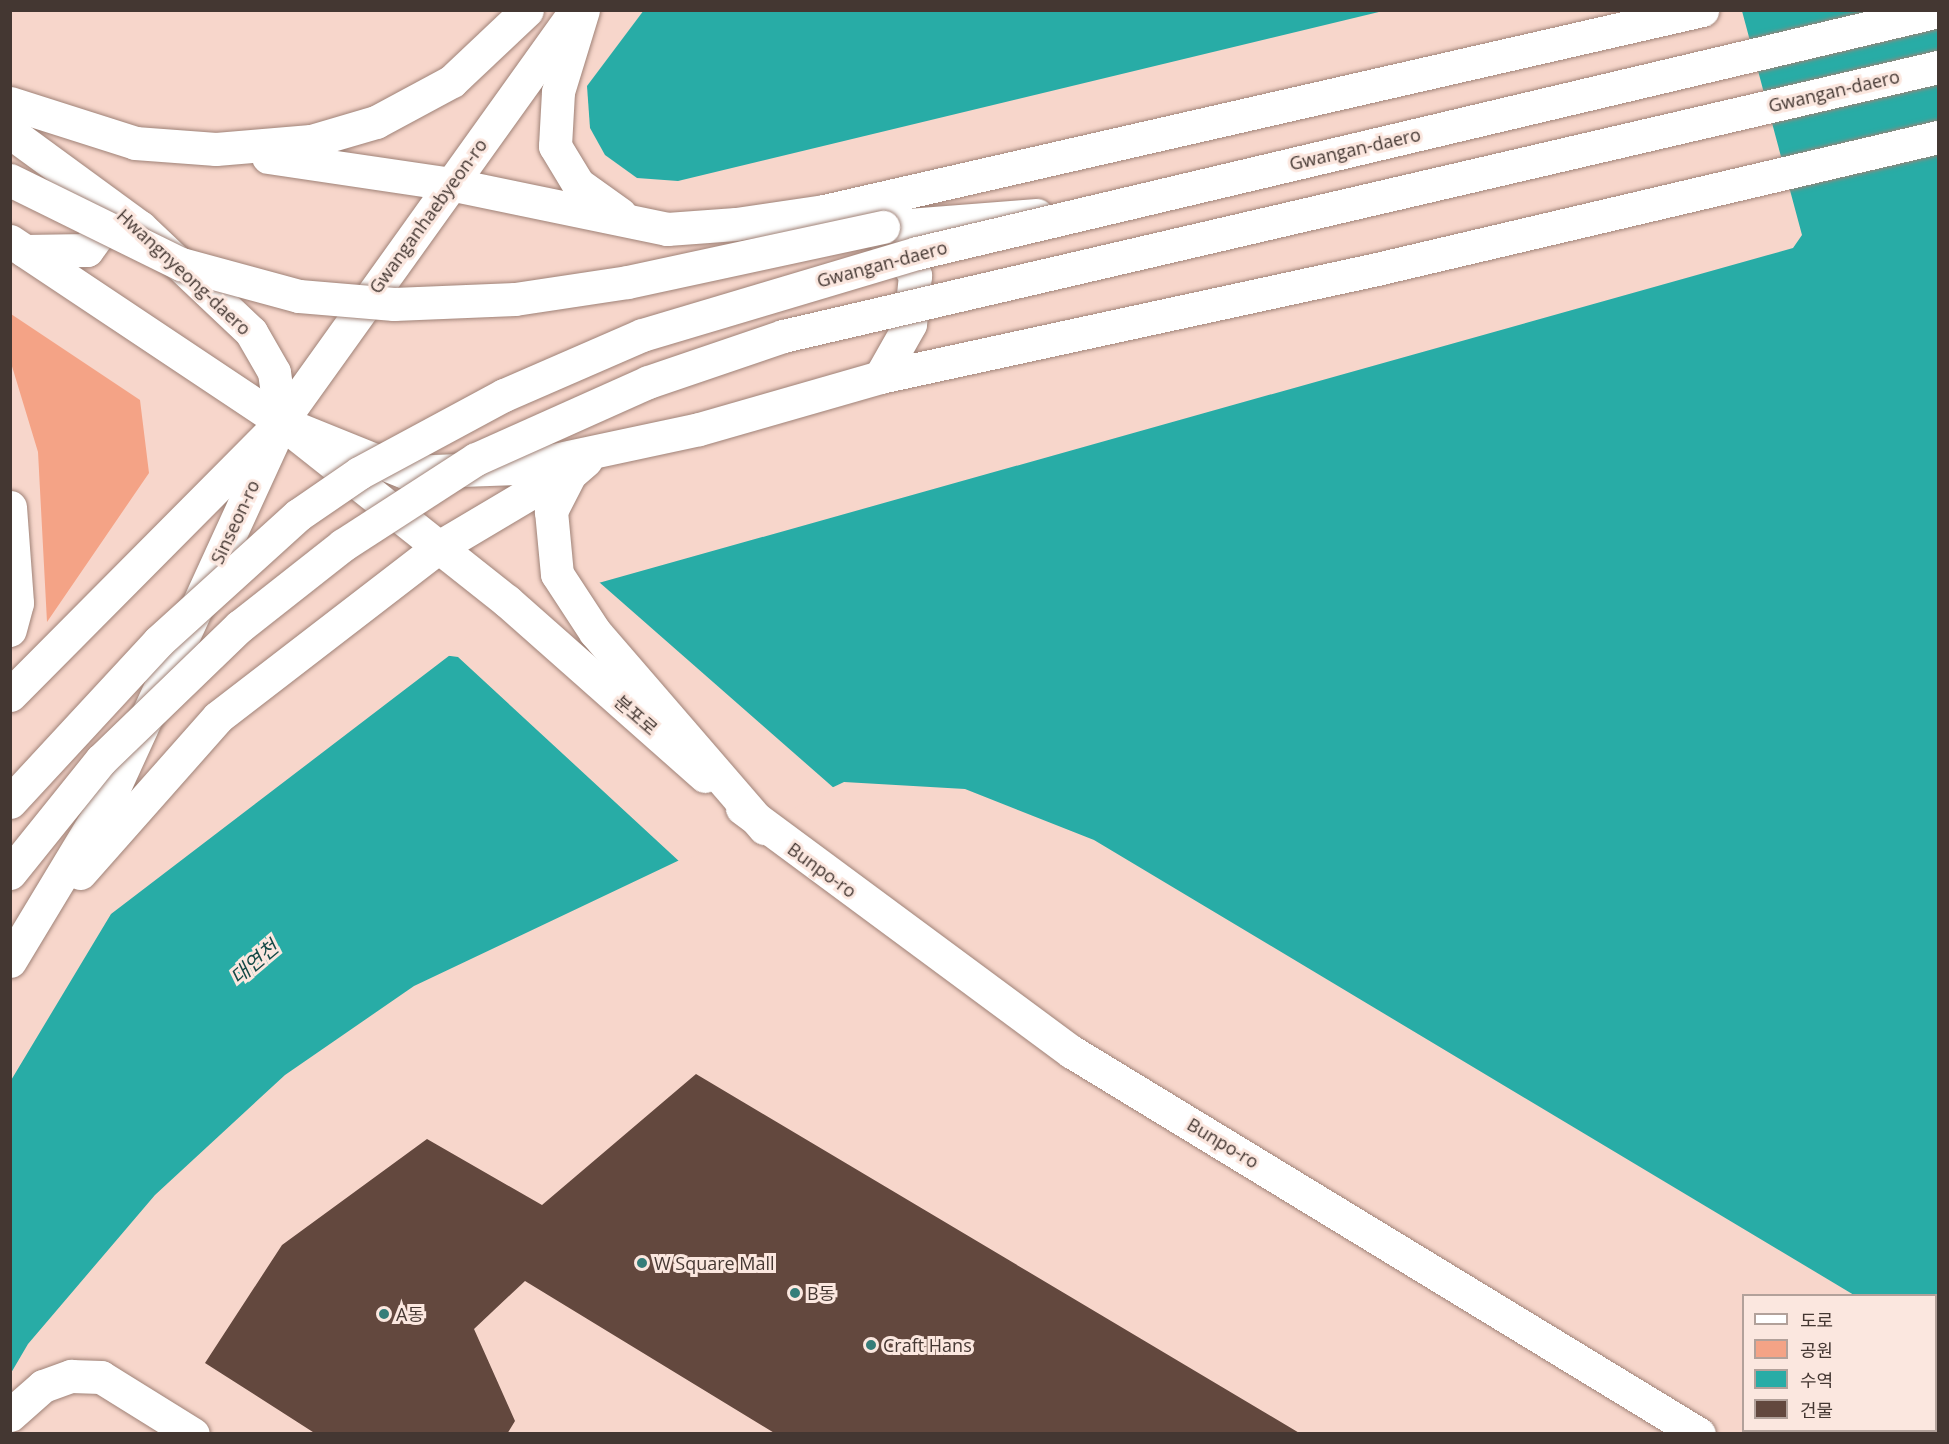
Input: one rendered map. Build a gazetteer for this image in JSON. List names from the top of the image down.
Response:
{
  "streets": {
    "main road": [
      "Gwangan-daero",
      "Gwanganhaebyeon-ro",
      "Hwangnyeong-daero",
      "Sinseon-ro",
      "분포로",
      "Bunpo-ro"
    ]
  },
  "crossings": [
    ["Gwanganhaebyeon-ro", "Hwangnyeong-daero"],
    ["Gwanganhaebyeon-ro", "Sinseon-ro"],
    ["Gwanganhaebyeon-ro", "분포로"],
    ["Hwangnyeong-daero", "Sinseon-ro"],
    ["Hwangnyeong-daero", "분포로"],
    ["Sinseon-ro", "분포로"],
    ["분포로", "Bunpo-ro"]
  ],
  "water": ["대연천"],
  "places": [
    "W Square Mall",
    "B동",
    "A동",
    "Craft Hans"
  ],
  "legend": [
    "도로",
    "공원",
    "수역",
    "건물"
  ]
}
